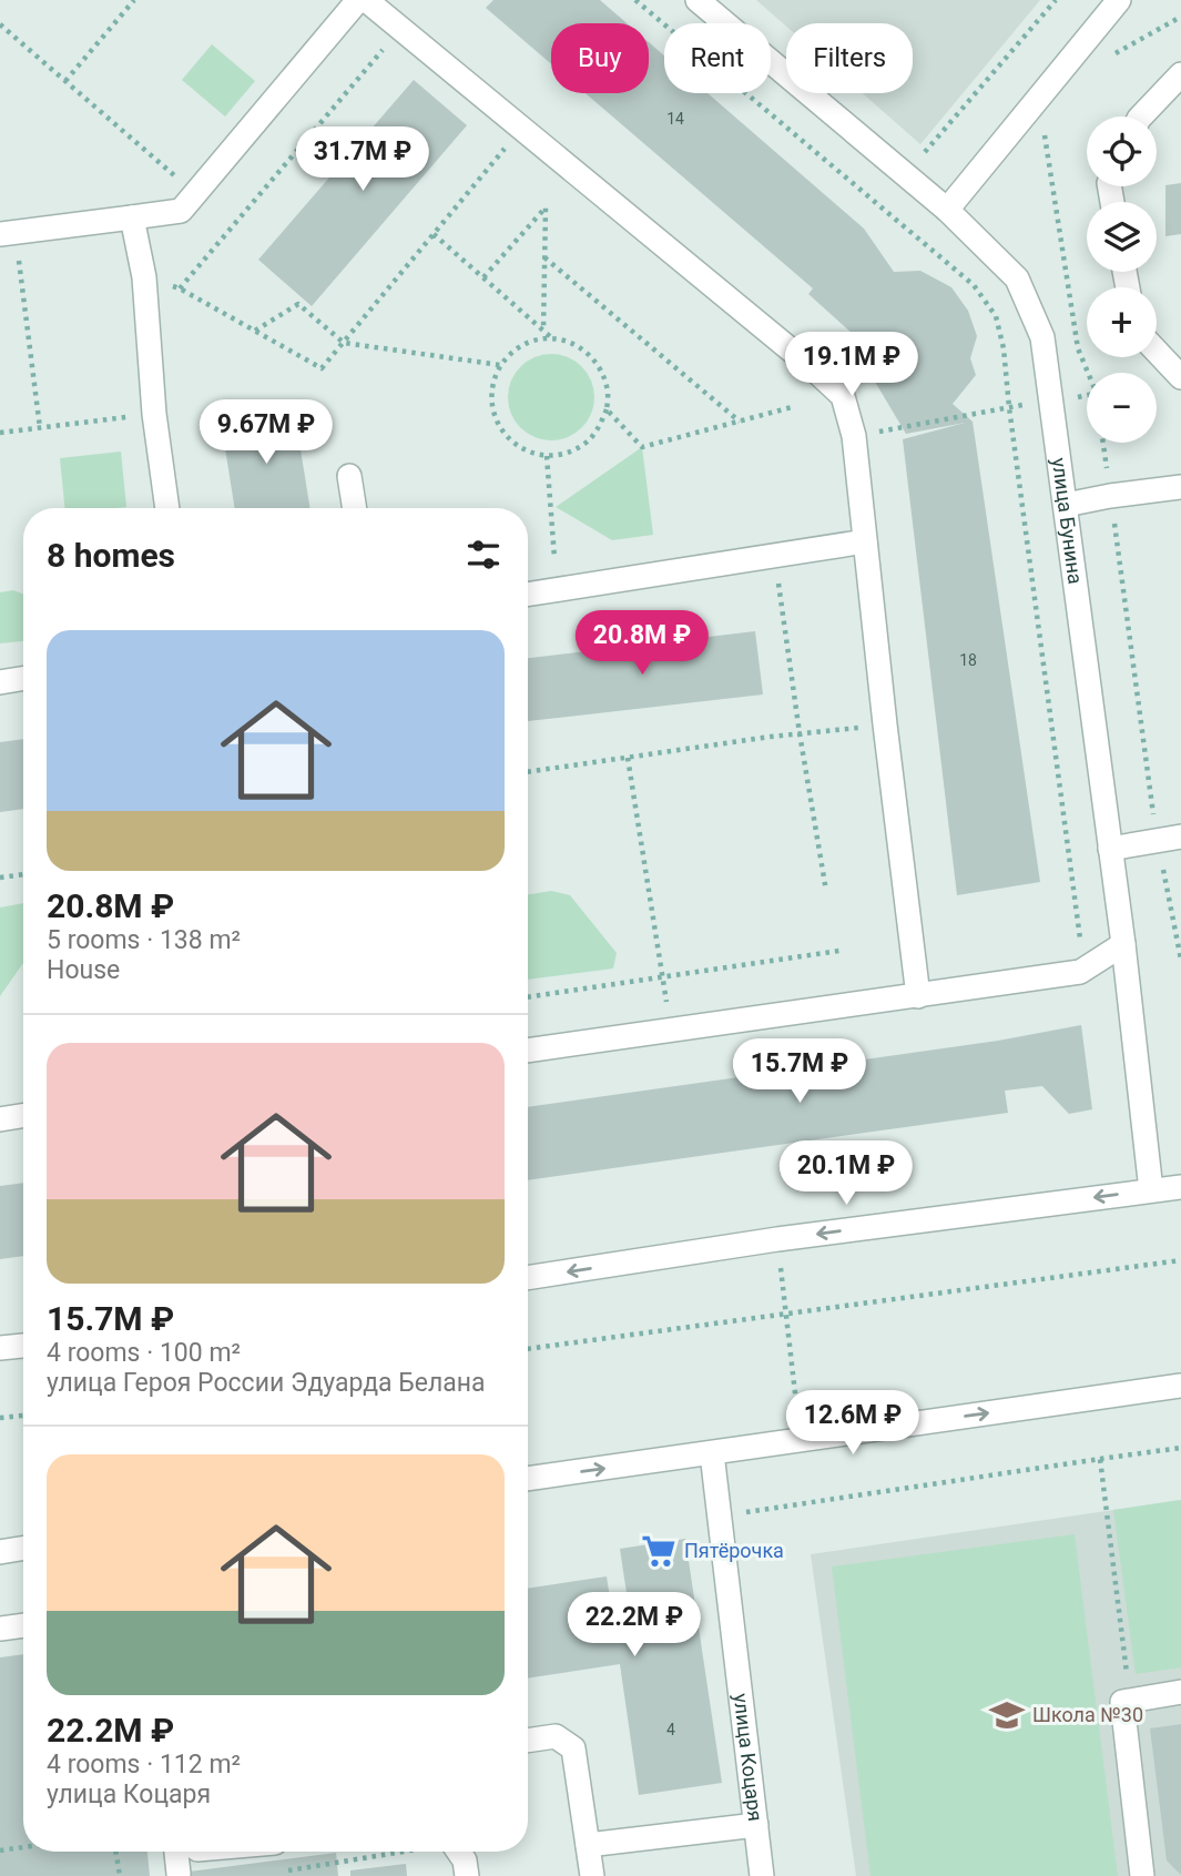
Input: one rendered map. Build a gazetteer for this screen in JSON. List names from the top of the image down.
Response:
{
  "streets": {
    "street": ["улица Бунина", "улица Коцаря"]
  },
  "places": {
    "supermarket": ["Пятёрочка"],
    "school or university": ["Школа №30"]
  },
  "house_numbers": ["14", "18", "4"],
  "page": {
    "chip": ["Buy", "Rent", "Filters"],
    "map_buttons": ["+", "−"],
    "price": [
      "31.7M ₽",
      "19.1M ₽",
      "9.67M ₽",
      "20.8M ₽",
      "15.7M ₽",
      "20.1M ₽",
      "12.6M ₽",
      "22.2M ₽"
    ],
    "heading": "8 homes",
    "list": [
      {
        "name": "20.8M ₽",
        "note": "5 rooms · 138 m² · House"
      },
      {
        "name": "15.7M ₽",
        "note": "4 rooms · 100 m² · улица Героя России Эдуарда Белана"
      },
      {
        "name": "22.2M ₽",
        "note": "4 rooms · 112 m² · улица Коцаря"
      }
    ]
  }
}
